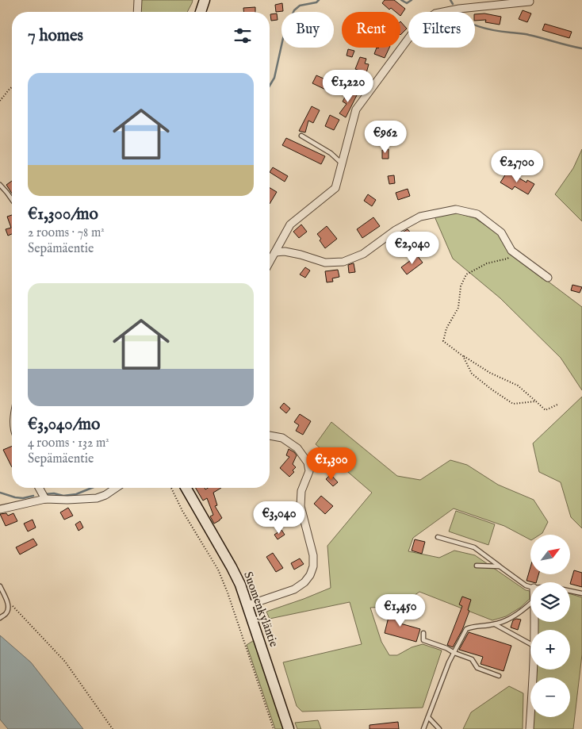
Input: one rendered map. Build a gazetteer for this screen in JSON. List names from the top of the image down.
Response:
{
  "streets": {
    "street": ["Suomenkyläntie"]
  },
  "north": "top right",
  "page": {
    "chip": ["Buy", "Rent", "Filters"],
    "heading": "7 homes",
    "list": [
      {
        "name": "€1,300/mo",
        "note": "2 rooms · 78 m² · Sepämäentie"
      },
      {
        "name": "€3,040/mo",
        "note": "4 rooms · 132 m² · Sepämäentie"
      }
    ],
    "price": [
      "€1,220",
      "€962",
      "€2,700",
      "€2,040",
      "€1,300",
      "€3,040",
      "€1,450"
    ],
    "map_buttons": ["+", "−"]
  }
}
